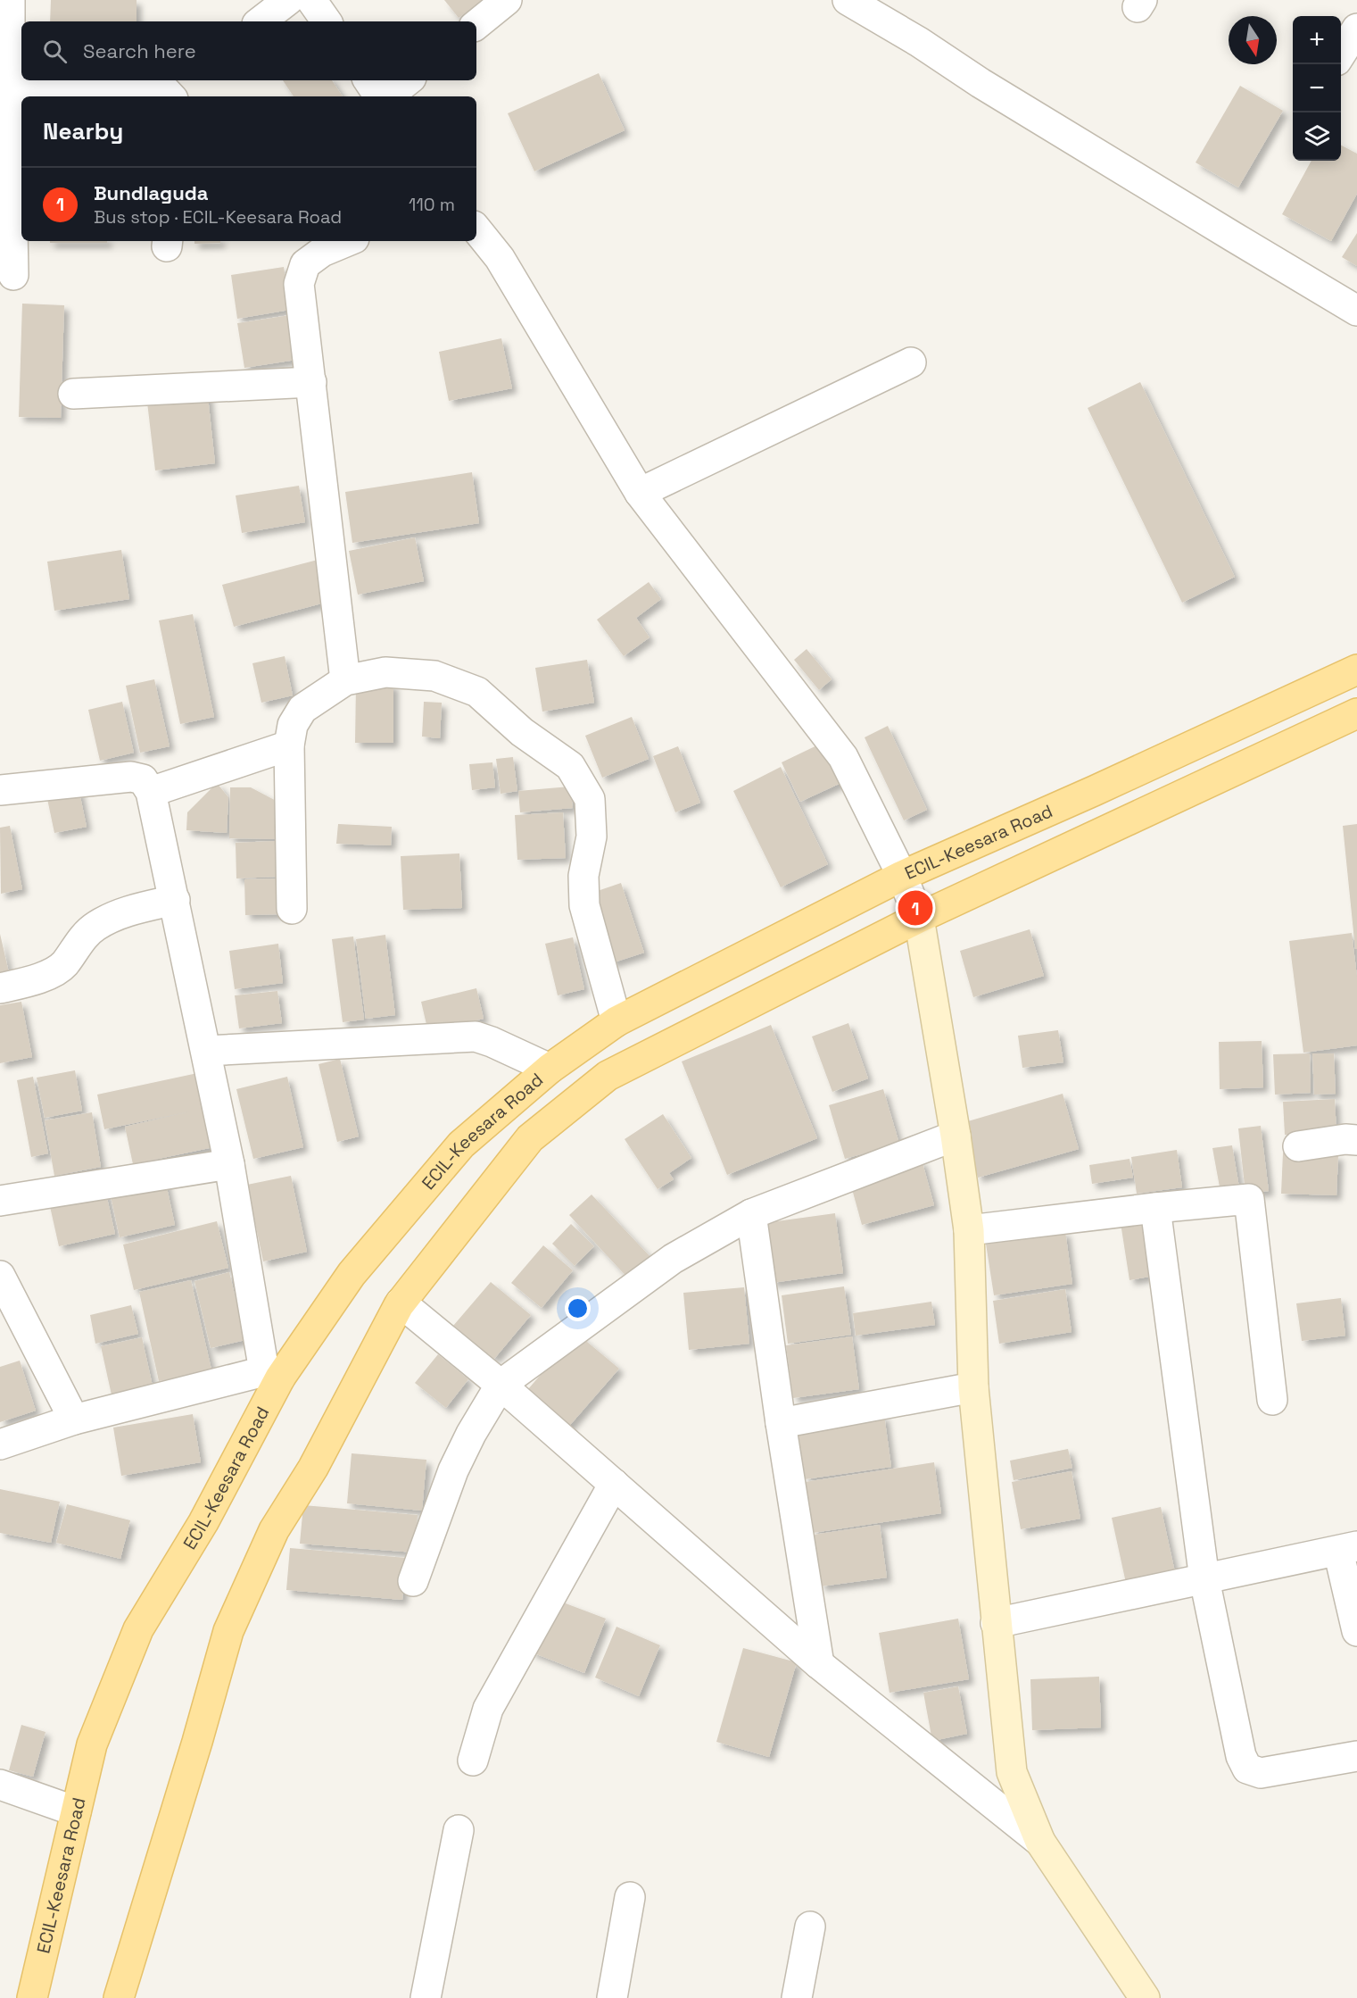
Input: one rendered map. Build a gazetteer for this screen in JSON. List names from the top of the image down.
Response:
{
  "streets": {
    "main road": ["ECIL-Keesara Road"]
  },
  "north": "bottom",
  "page": {
    "map_buttons": ["+", "−"],
    "search": "Search here",
    "heading": "Nearby",
    "list": [
      {
        "mark": "1",
        "name": "Bundlaguda",
        "note": "Bus stop · ECIL-Keesara Road",
        "value": "110 m"
      }
    ],
    "pins": "1"
  }
}
